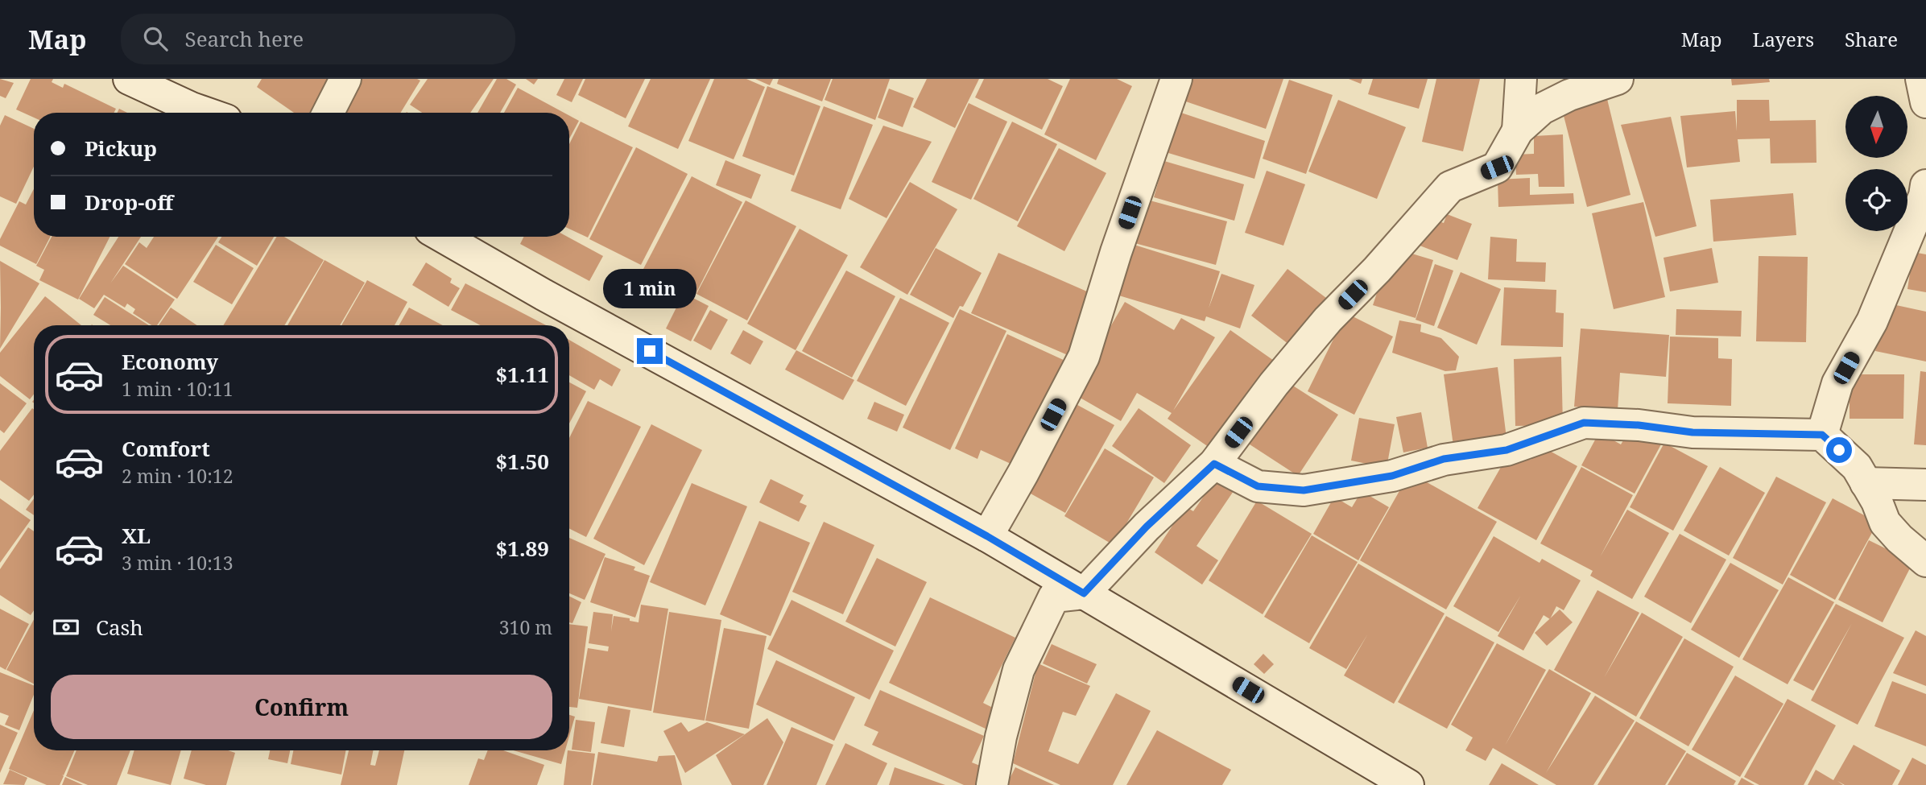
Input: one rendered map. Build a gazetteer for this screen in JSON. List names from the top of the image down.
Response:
{
  "north": "bottom",
  "page": {
    "header": "Map",
    "search": "Search here",
    "nav": ["Map", "Layers", "Share"],
    "banner": ["Pickup", "Drop-off"],
    "bubble": "1 min",
    "list": [
      {
        "name": "Economy",
        "note": "1 min · 10:11",
        "value": "$1.11"
      },
      {
        "name": "Comfort",
        "note": "2 min · 10:12",
        "value": "$1.50"
      },
      {
        "name": "XL",
        "note": "3 min · 10:13",
        "value": "$1.89"
      }
    ],
    "pay": ["Cash", "310 m"],
    "buttons": "Confirm"
  }
}
